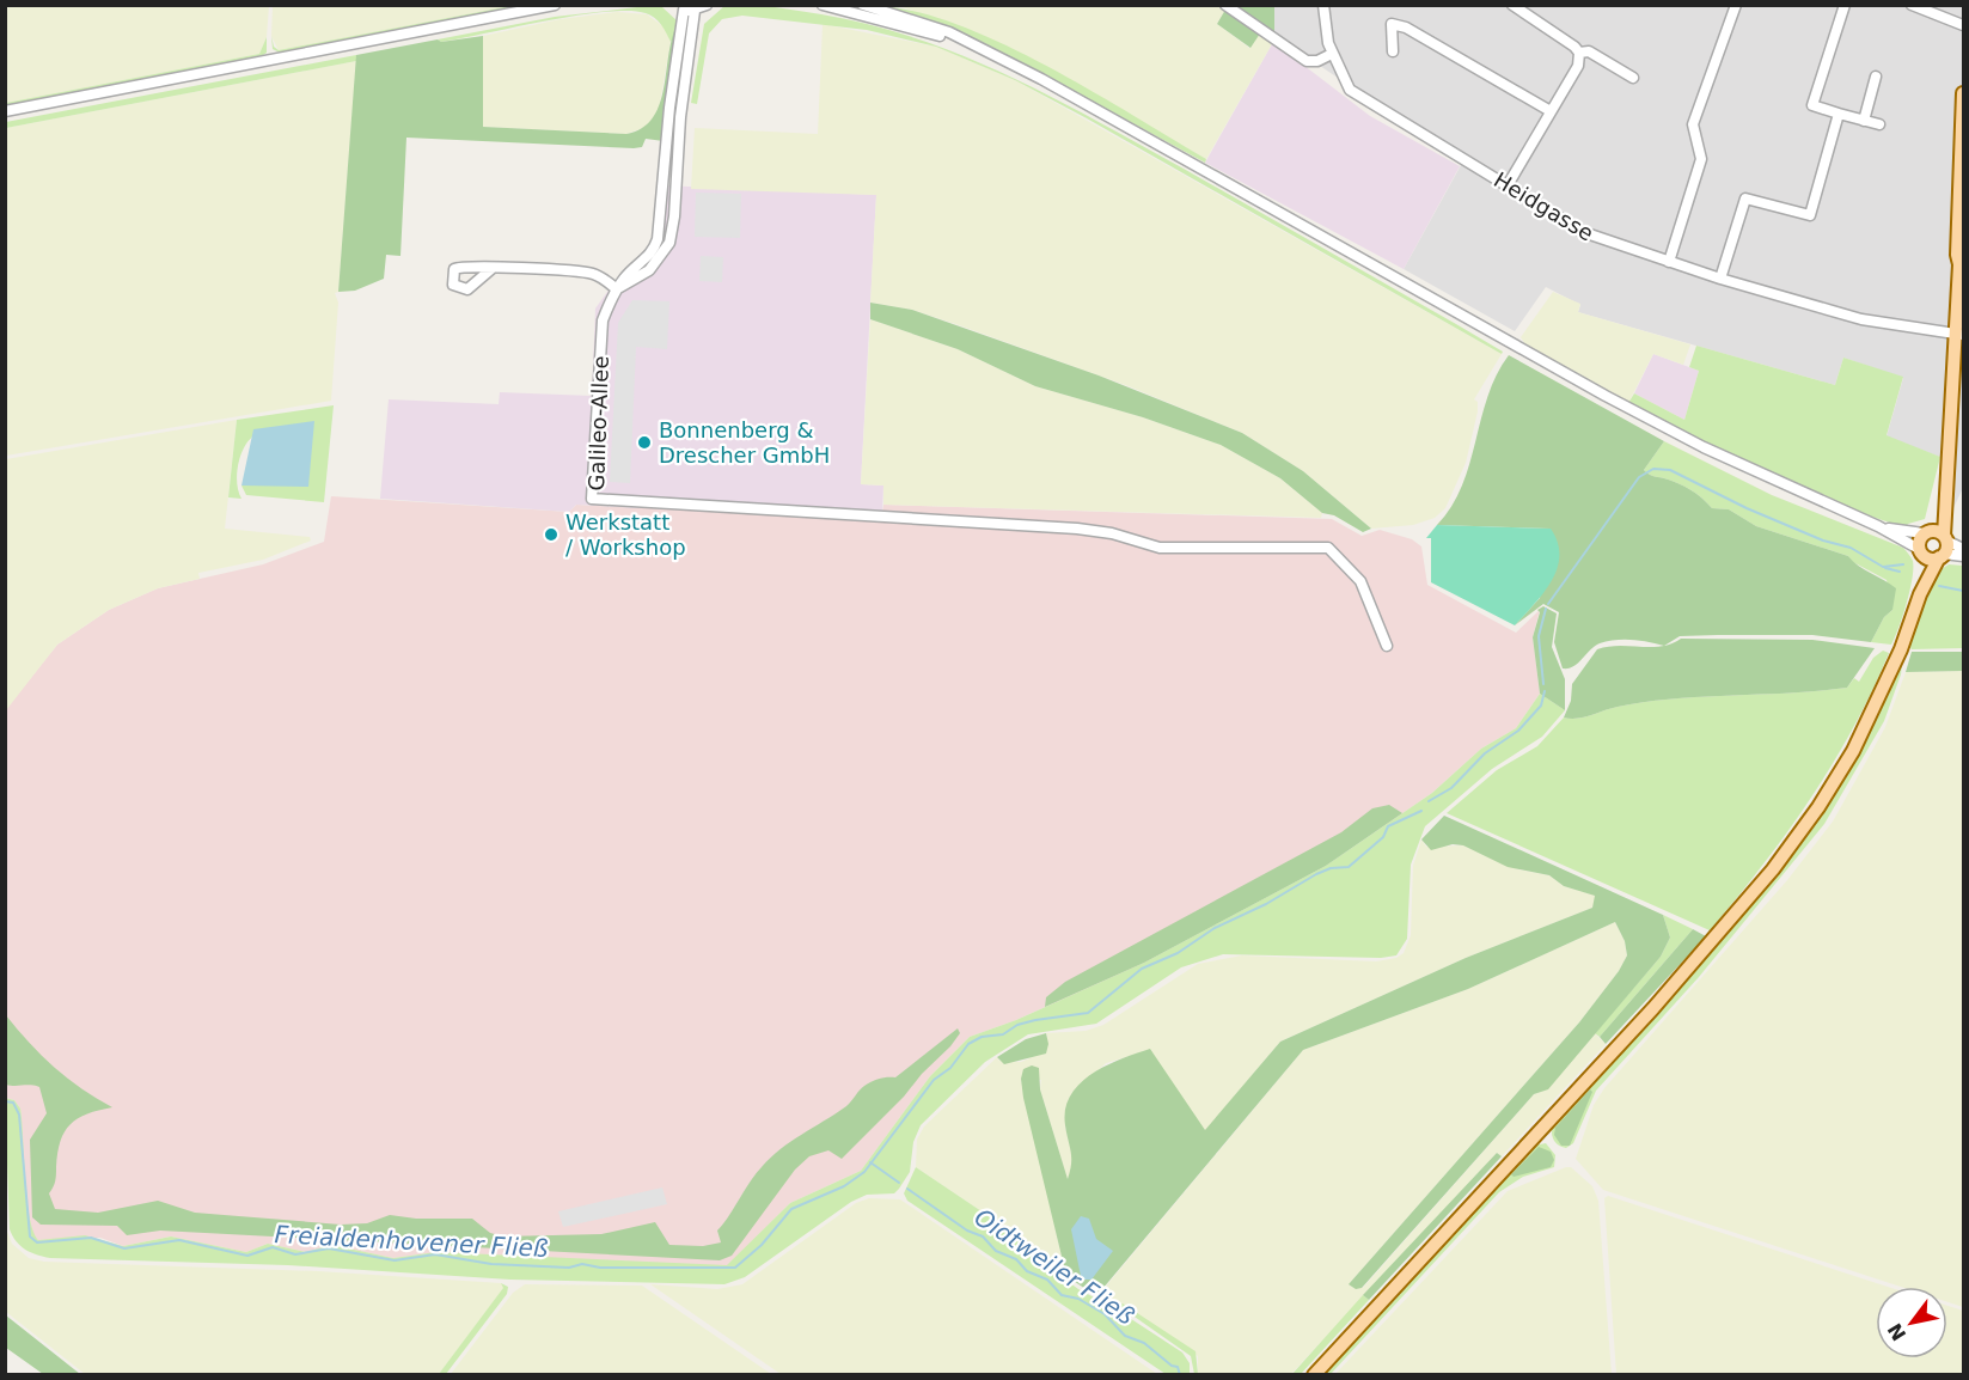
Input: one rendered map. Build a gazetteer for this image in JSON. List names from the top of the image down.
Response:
{
  "streets": {
    "street": ["Heidgasse", "Galileo-Allee"]
  },
  "water": ["Freialdenhovener Fließ", "Oidtweiler Fließ"],
  "places": ["Bonnenberg & Drescher GmbH", "Werkstatt / Workshop"],
  "north": "bottom left"
}
